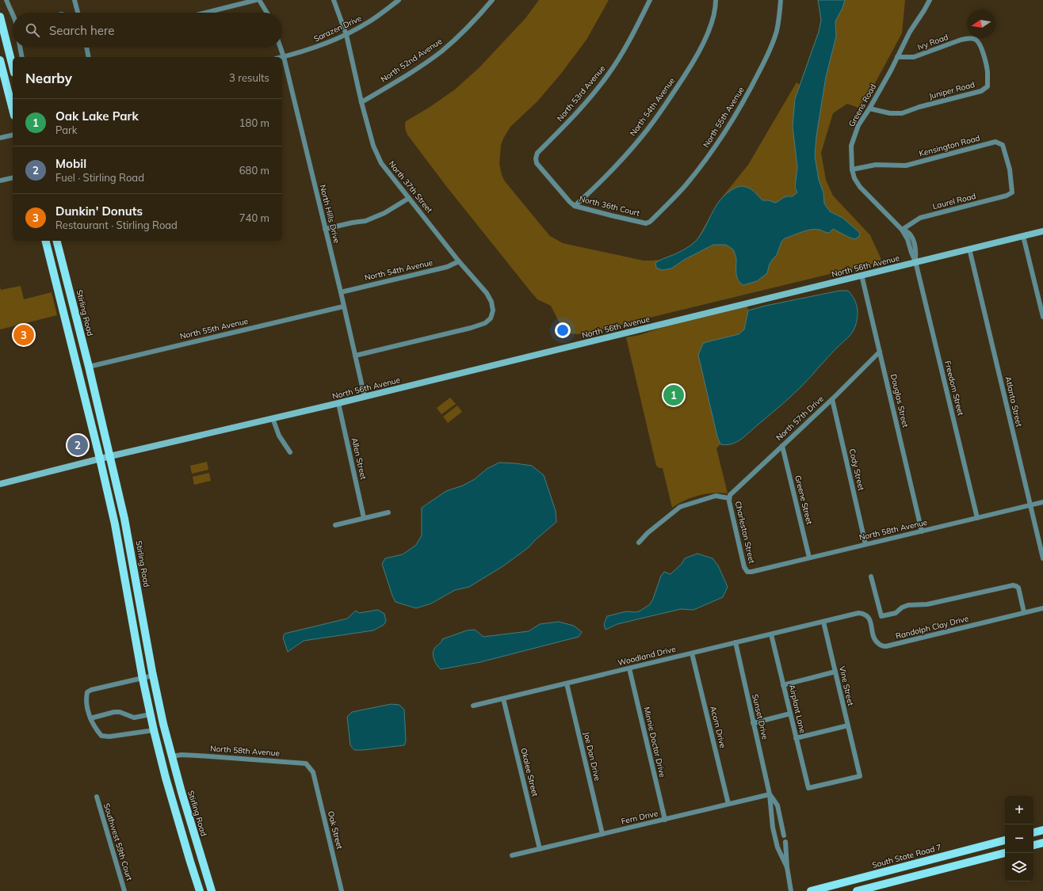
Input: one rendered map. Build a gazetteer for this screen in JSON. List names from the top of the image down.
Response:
{
  "streets": {
    "main road": ["Stirling Road", "South State Road 7"],
    "street": [
      "Sarazen Drive",
      "Ivy Road",
      "North 52nd Avenue",
      "Juniper Road",
      "North 53rd Avenue",
      "Greens Road",
      "North 54th Avenue",
      "North 55th Avenue",
      "Kensington Road",
      "North 37th Street",
      "Laurel Road",
      "North 36th Court",
      "North Hills Drive",
      "North 56th Avenue",
      "Freedom Street",
      "Douglas Street",
      "Atlanta Street",
      "North 57th Drive",
      "Allen Street",
      "Cody Street",
      "Greene Street",
      "North 58th Avenue",
      "Charleston Street",
      "Randolph Clay Drive",
      "Woodland Drive",
      "Vine Street",
      "Airplant Lane",
      "Sunset Drive",
      "Acorn Drive",
      "Minnie Doctor Drive",
      "Joe Dan Drive",
      "Okalee Street",
      "Fern Drive",
      "Oak Street",
      "Southwest 59th Court"
    ]
  },
  "crossings": [
    ["Sarazen Drive", "North 37th Street"],
    ["Sarazen Drive", "North Hills Drive"],
    ["Ivy Road", "Juniper Road"],
    ["Ivy Road", "Greens Road"],
    ["North 52nd Avenue", "North 37th Street"],
    ["Juniper Road", "Greens Road"],
    ["North 53rd Avenue", "North 36th Court"],
    ["Greens Road", "Kensington Road"],
    ["Greens Road", "Laurel Road"],
    ["Greens Road", "North 56th Avenue"],
    ["Greens Road", "Freedom Street"],
    ["North 54th Avenue", "North 37th Street"],
    ["North 54th Avenue", "North 36th Court"],
    ["North 54th Avenue", "North Hills Drive"],
    ["North 55th Avenue", "North 36th Court"],
    ["North 55th Avenue", "North Hills Drive"],
    ["North 55th Avenue", "Stirling Road"],
    ["Kensington Road", "Laurel Road"],
    ["North 37th Street", "North Hills Drive"],
    ["North Hills Drive", "North 56th Avenue"],
    ["North 56th Avenue", "Stirling Road"],
    ["North 56th Avenue", "Freedom Street"],
    ["North 56th Avenue", "Douglas Street"],
    ["North 56th Avenue", "Atlanta Street"],
    ["North 56th Avenue", "Allen Street"],
    ["Stirling Road", "North 58th Avenue"],
    ["Freedom Street", "North 58th Avenue"],
    ["Douglas Street", "North 57th Drive"],
    ["Douglas Street", "North 58th Avenue"],
    ["Atlanta Street", "North 58th Avenue"],
    ["North 57th Drive", "Cody Street"],
    ["North 57th Drive", "Greene Street"],
    ["North 57th Drive", "Charleston Street"],
    ["Cody Street", "North 58th Avenue"],
    ["Greene Street", "North 58th Avenue"],
    ["North 58th Avenue", "Charleston Street"],
    ["North 58th Avenue", "Oak Street"],
    ["Randolph Clay Drive", "Woodland Drive"],
    ["Randolph Clay Drive", "Vine Street"],
    ["Woodland Drive", "Vine Street"],
    ["Woodland Drive", "Airplant Lane"],
    ["Woodland Drive", "Sunset Drive"],
    ["Woodland Drive", "Acorn Drive"],
    ["Woodland Drive", "Minnie Doctor Drive"],
    ["Woodland Drive", "Joe Dan Drive"],
    ["Woodland Drive", "Okalee Street"],
    ["Vine Street", "Airplant Lane"],
    ["Sunset Drive", "Fern Drive"],
    ["Acorn Drive", "Fern Drive"],
    ["Minnie Doctor Drive", "Fern Drive"],
    ["Joe Dan Drive", "Fern Drive"],
    ["Okalee Street", "Fern Drive"]
  ],
  "north": "left",
  "page": {
    "search": "Search here",
    "heading": ["Nearby", "3 results"],
    "list": [
      {
        "mark": "1",
        "name": "Oak Lake Park",
        "note": "Park",
        "value": "180 m"
      },
      {
        "mark": "2",
        "name": "Mobil",
        "note": "Fuel · Stirling Road",
        "value": "680 m"
      },
      {
        "mark": "3",
        "name": "Dunkin' Donuts",
        "note": "Restaurant · Stirling Road",
        "value": "740 m"
      }
    ],
    "pins": ["3", "1", "2"],
    "map_buttons": ["+", "−"]
  }
}
